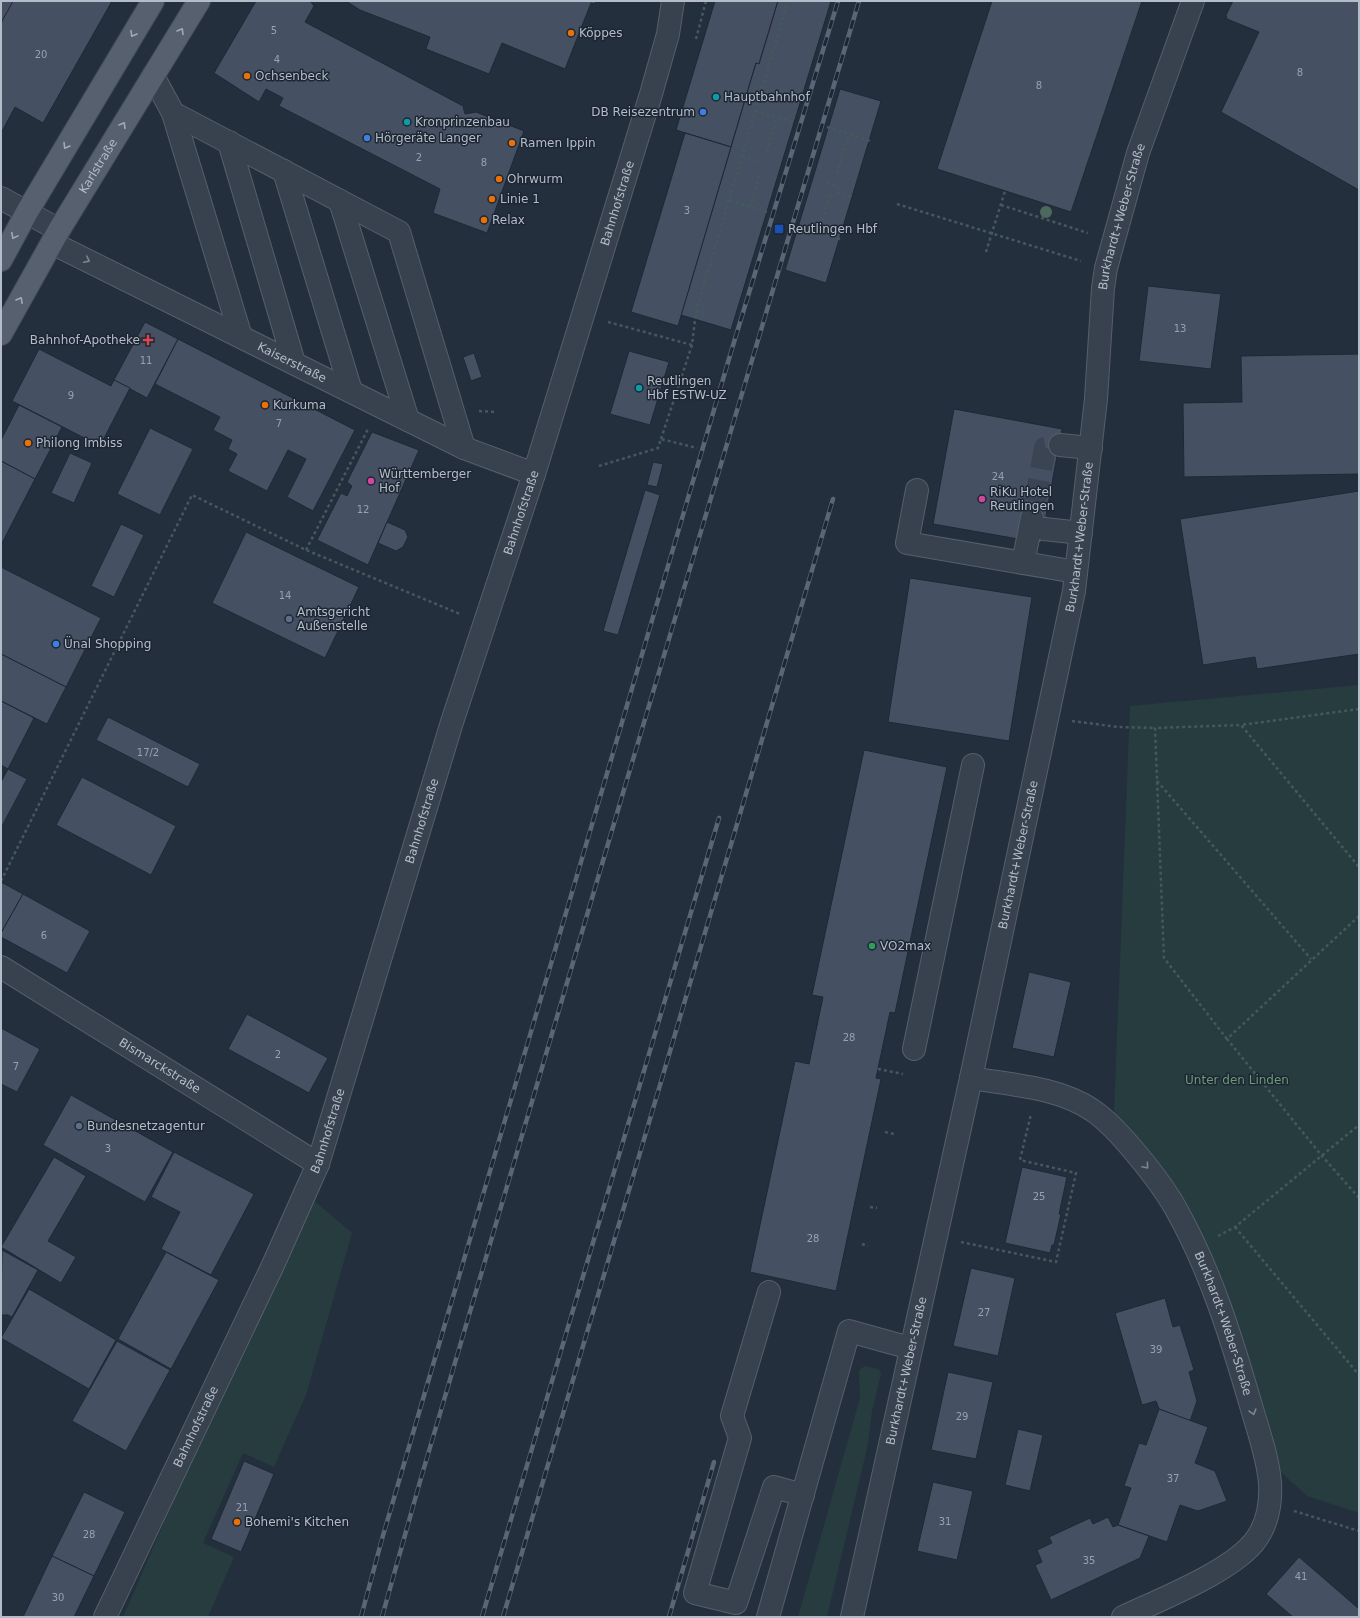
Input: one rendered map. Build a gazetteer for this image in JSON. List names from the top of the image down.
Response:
{
  "streets": {
    "main road": ["Karlstraße"],
    "street": [
      "Bahnhofstraße",
      "Burkhardt+Weber-Straße",
      "Kaiserstraße",
      "Bismarckstraße"
    ]
  },
  "crossings": [
    ["Karlstraße", "Kaiserstraße"],
    ["Bahnhofstraße", "Kaiserstraße"],
    ["Bahnhofstraße", "Bismarckstraße"]
  ],
  "parks": ["Unter den Linden"],
  "places": {
    "other": [
      "Köppes",
      "Ochsenbeck",
      "Hauptbahnhof",
      "DB Reisezentrum",
      "Kronprinzenbau",
      "Hörgeräte Langer",
      "Ramen Ippin",
      "Ohrwurm",
      "Linie 1",
      "Relax",
      "Reutlingen Hbf ESTW-UZ",
      "Kurkuma",
      "Philong Imbiss",
      "Württemberger Hof",
      "RiKu Hotel Reutlingen",
      "Amtsgericht Außenstelle",
      "Ünal Shopping",
      "VO2max",
      "Bundesnetzagentur",
      "Bohemi's Kitchen"
    ],
    "transit": ["Reutlingen Hbf"],
    "health": ["Bahnhof-Apotheke"]
  },
  "house_numbers": [
    "5",
    "20",
    "4",
    "8",
    "8",
    "2",
    "8",
    "3",
    "13",
    "11",
    "9",
    "7",
    "24",
    "12",
    "14",
    "17/2",
    "6",
    "28",
    "2",
    "7",
    "3",
    "25",
    "28",
    "27",
    "39",
    "29",
    "37",
    "21",
    "31",
    "28",
    "35",
    "41",
    "30"
  ]
}
